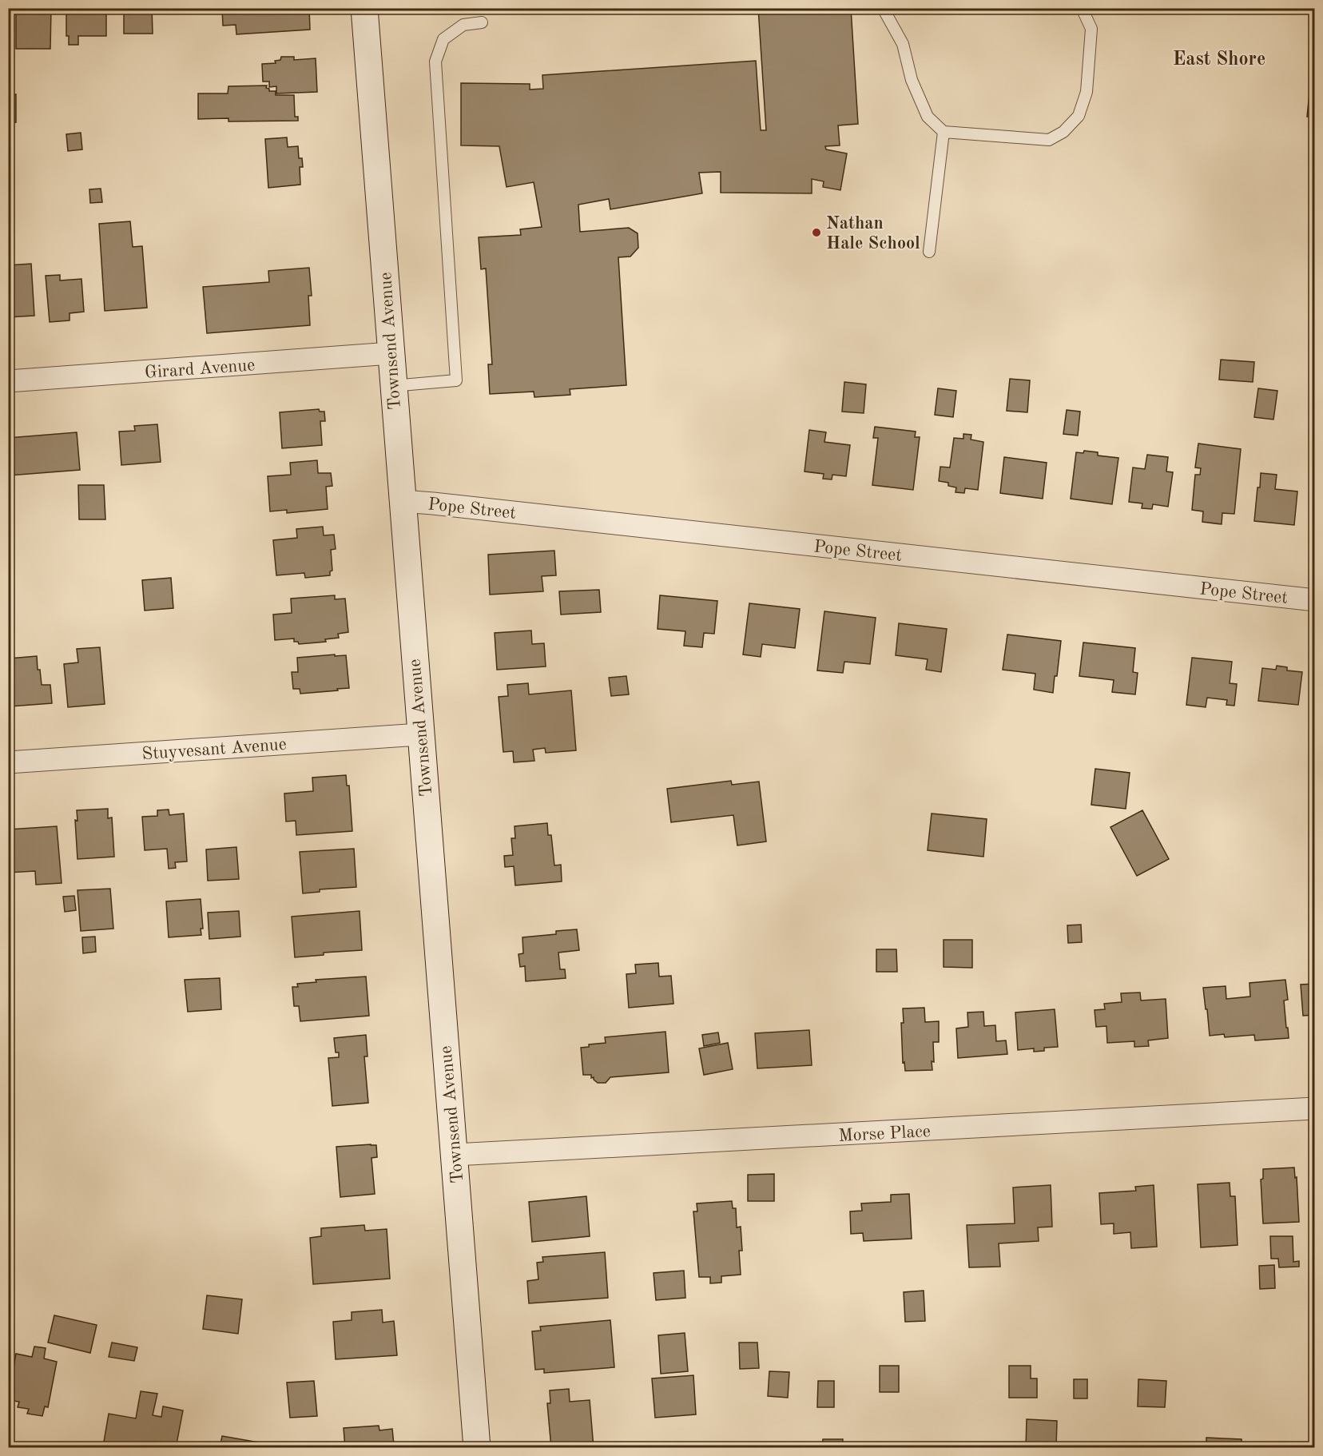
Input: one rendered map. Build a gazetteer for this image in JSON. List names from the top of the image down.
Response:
{
  "streets": {
    "main road": ["Townsend Avenue"],
    "street": [
      "Girard Avenue",
      "Pope Street",
      "Stuyvesant Avenue",
      "Morse Place"
    ]
  },
  "crossings": [
    ["Townsend Avenue", "Girard Avenue"],
    ["Townsend Avenue", "Pope Street"],
    ["Townsend Avenue", "Stuyvesant Avenue"],
    ["Townsend Avenue", "Morse Place"]
  ],
  "districts": ["East Shore"],
  "places": ["Nathan Hale School"]
}
